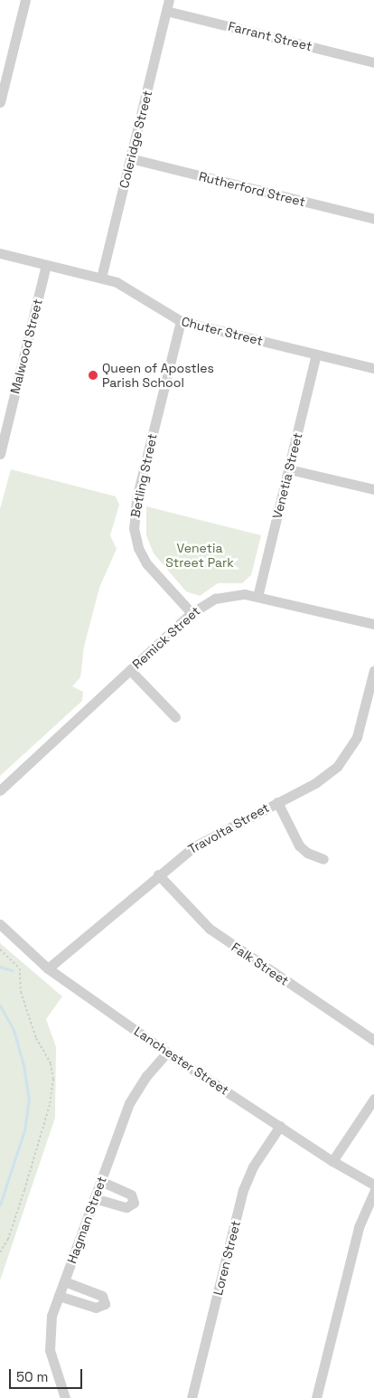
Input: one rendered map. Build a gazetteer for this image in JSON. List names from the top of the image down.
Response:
{
  "streets": {
    "street": [
      "Farrant Street",
      "Coleridge Street",
      "Rutherford Street",
      "Chuter Street",
      "Malwood Street",
      "Betling Street",
      "Venetia Street",
      "Remick Street",
      "Travolta Street",
      "Falk Street",
      "Lanchester Street",
      "Hagman Street",
      "Loren Street"
    ]
  },
  "crossings": [
    ["Farrant Street", "Coleridge Street"],
    ["Coleridge Street", "Rutherford Street"],
    ["Coleridge Street", "Chuter Street"],
    ["Chuter Street", "Malwood Street"],
    ["Chuter Street", "Betling Street"],
    ["Chuter Street", "Venetia Street"],
    ["Betling Street", "Remick Street"],
    ["Venetia Street", "Remick Street"],
    ["Travolta Street", "Falk Street"],
    ["Travolta Street", "Lanchester Street"],
    ["Lanchester Street", "Hagman Street"],
    ["Lanchester Street", "Loren Street"]
  ],
  "parks": ["Venetia Street Park"],
  "places": ["Queen of Apostles Parish School"],
  "scale_bar": "50 m"
}
